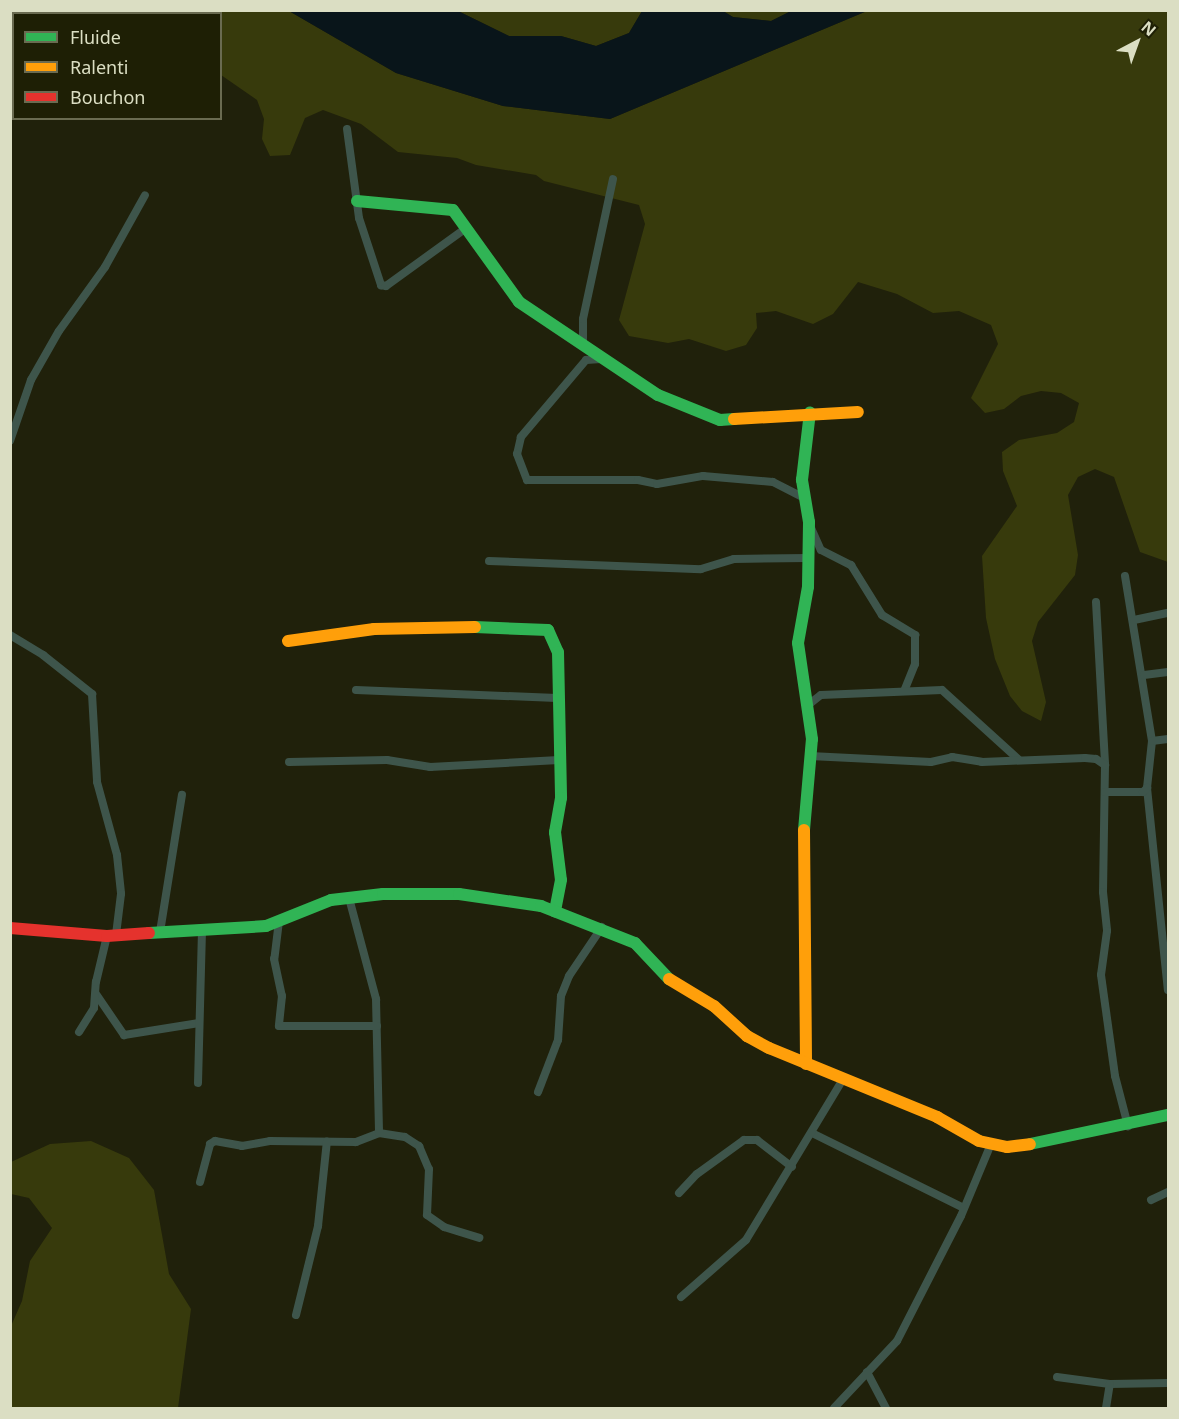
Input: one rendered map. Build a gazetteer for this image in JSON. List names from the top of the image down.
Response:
{
  "legend": ["Fluide", "Ralenti", "Bouchon"],
  "north": "top right"
}
